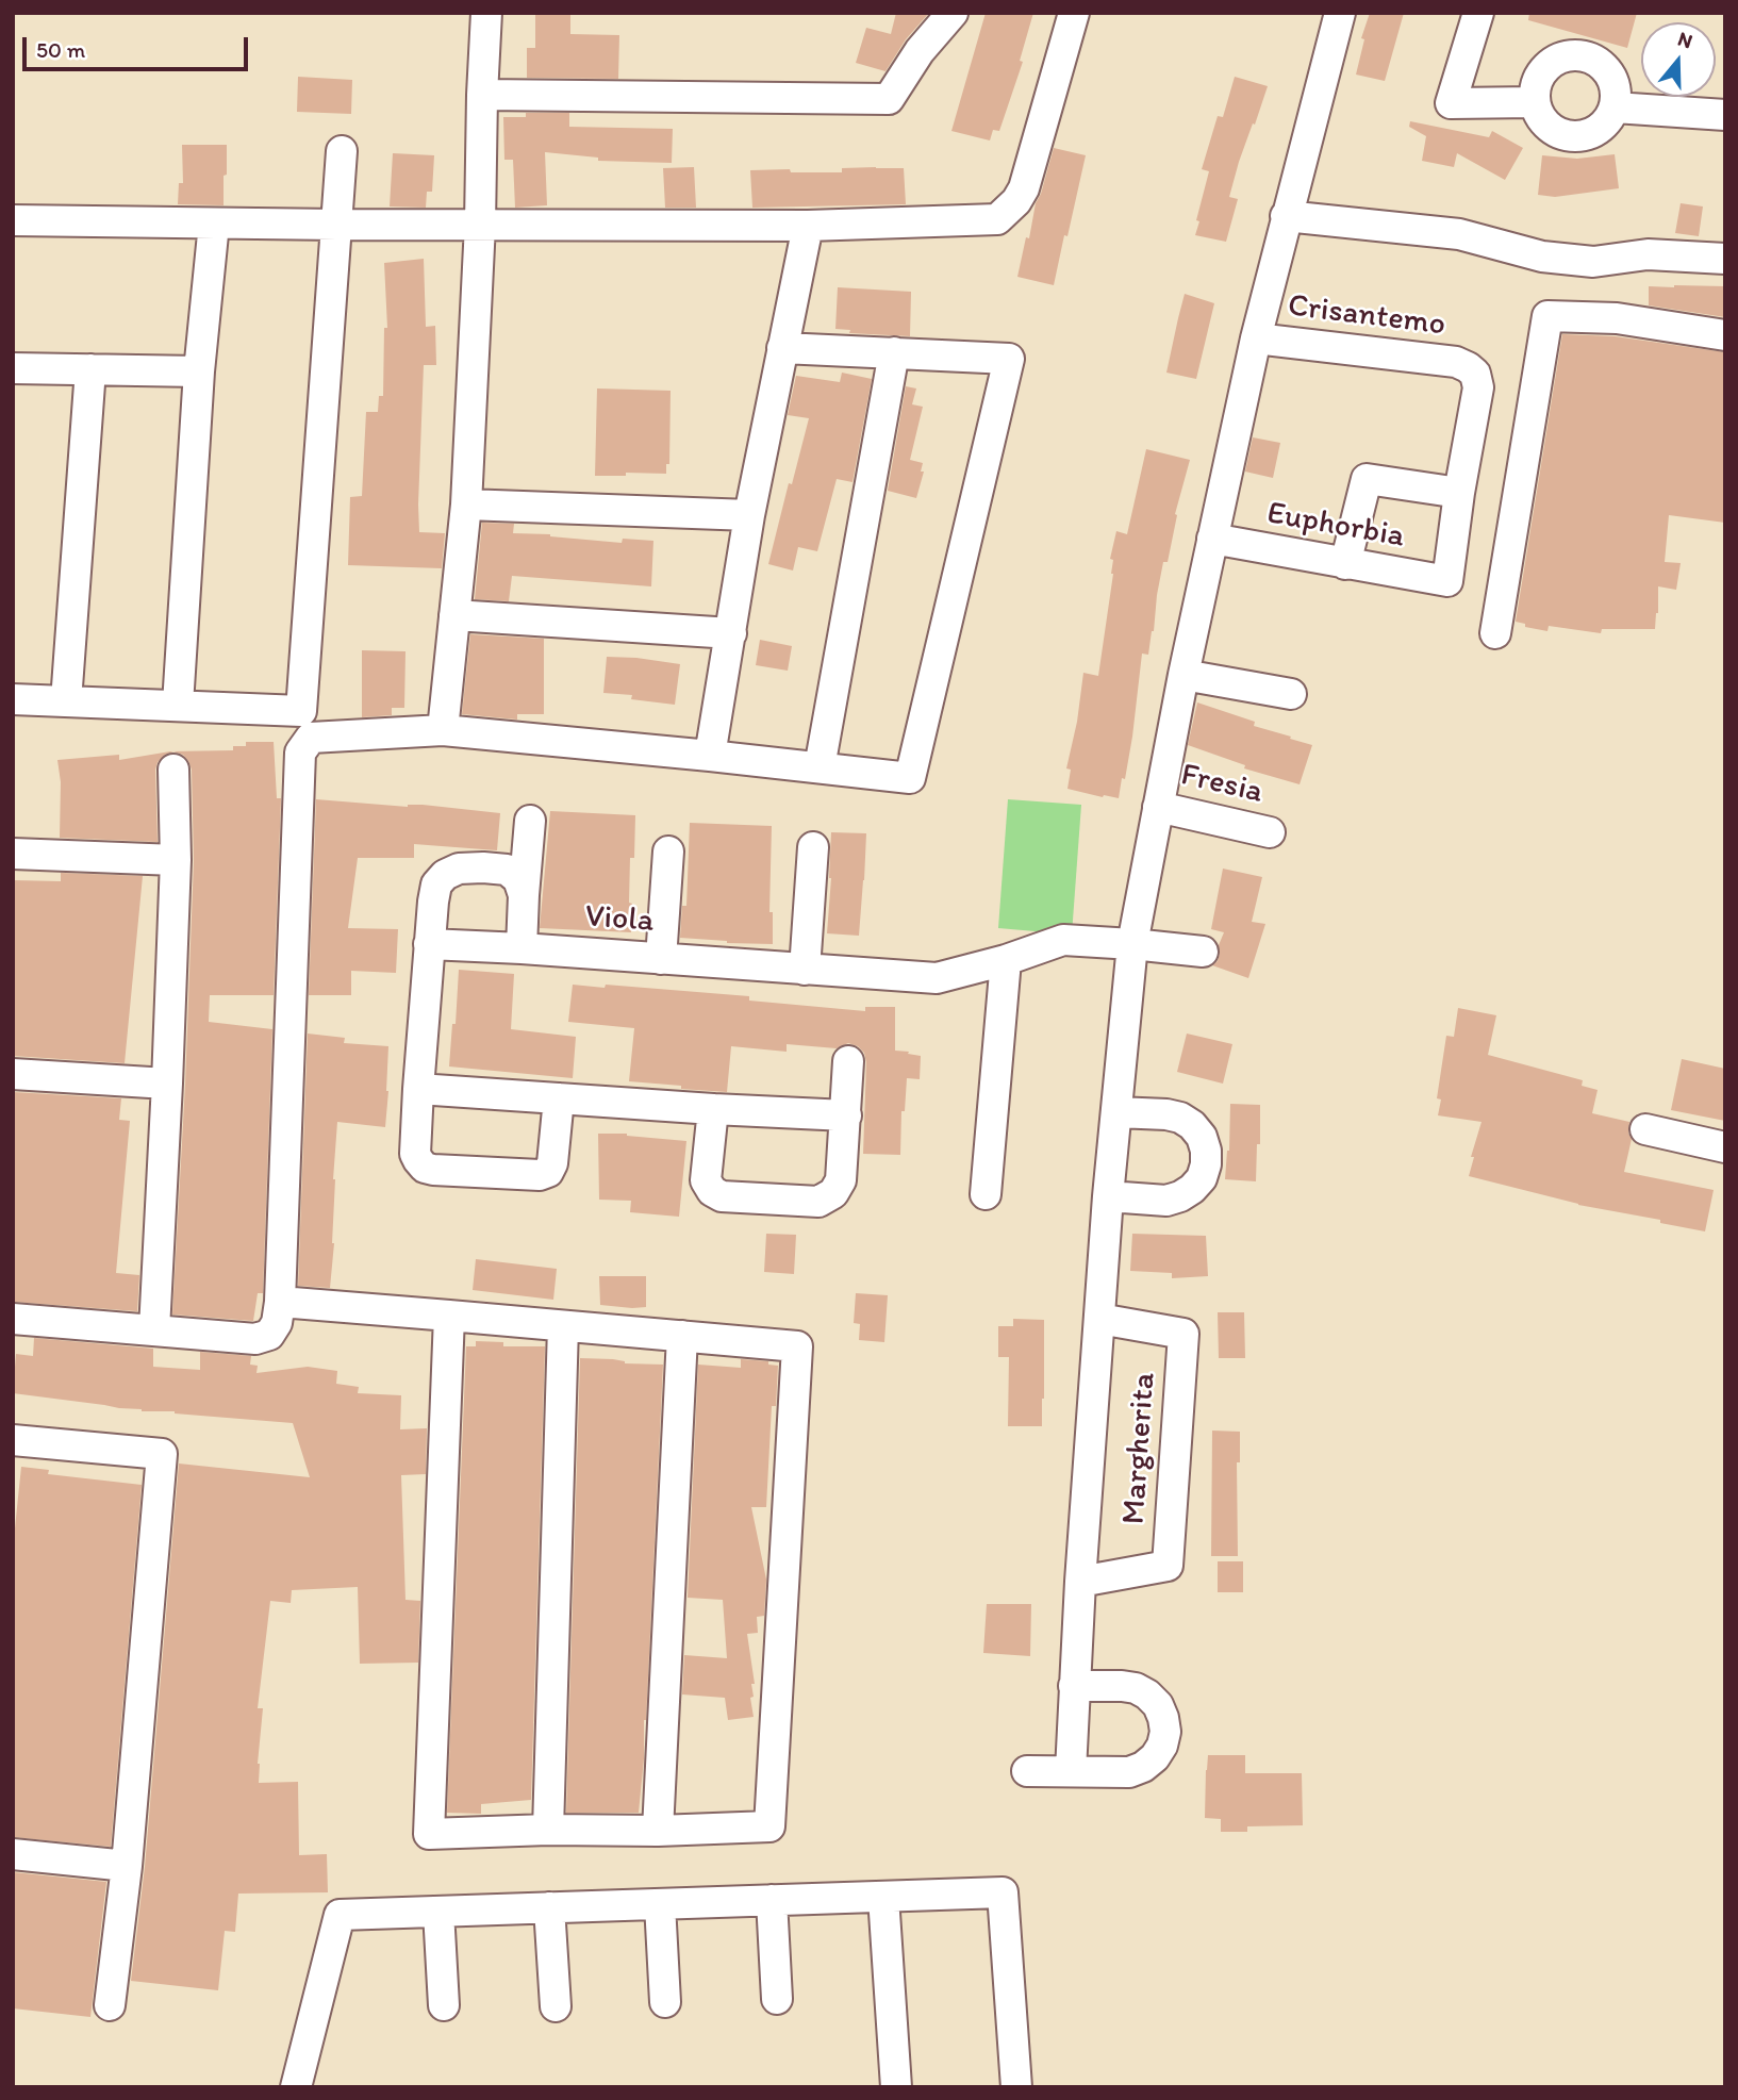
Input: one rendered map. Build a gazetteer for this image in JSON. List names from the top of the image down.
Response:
{
  "streets": {
    "street": [
      "Crisantemo",
      "Euphorbia",
      "Fresia",
      "Viola",
      "Margherita"
    ]
  },
  "crossings": [
    ["Crisantemo", "Euphorbia"]
  ],
  "scale_bar": "50 m",
  "north": "top"
}
